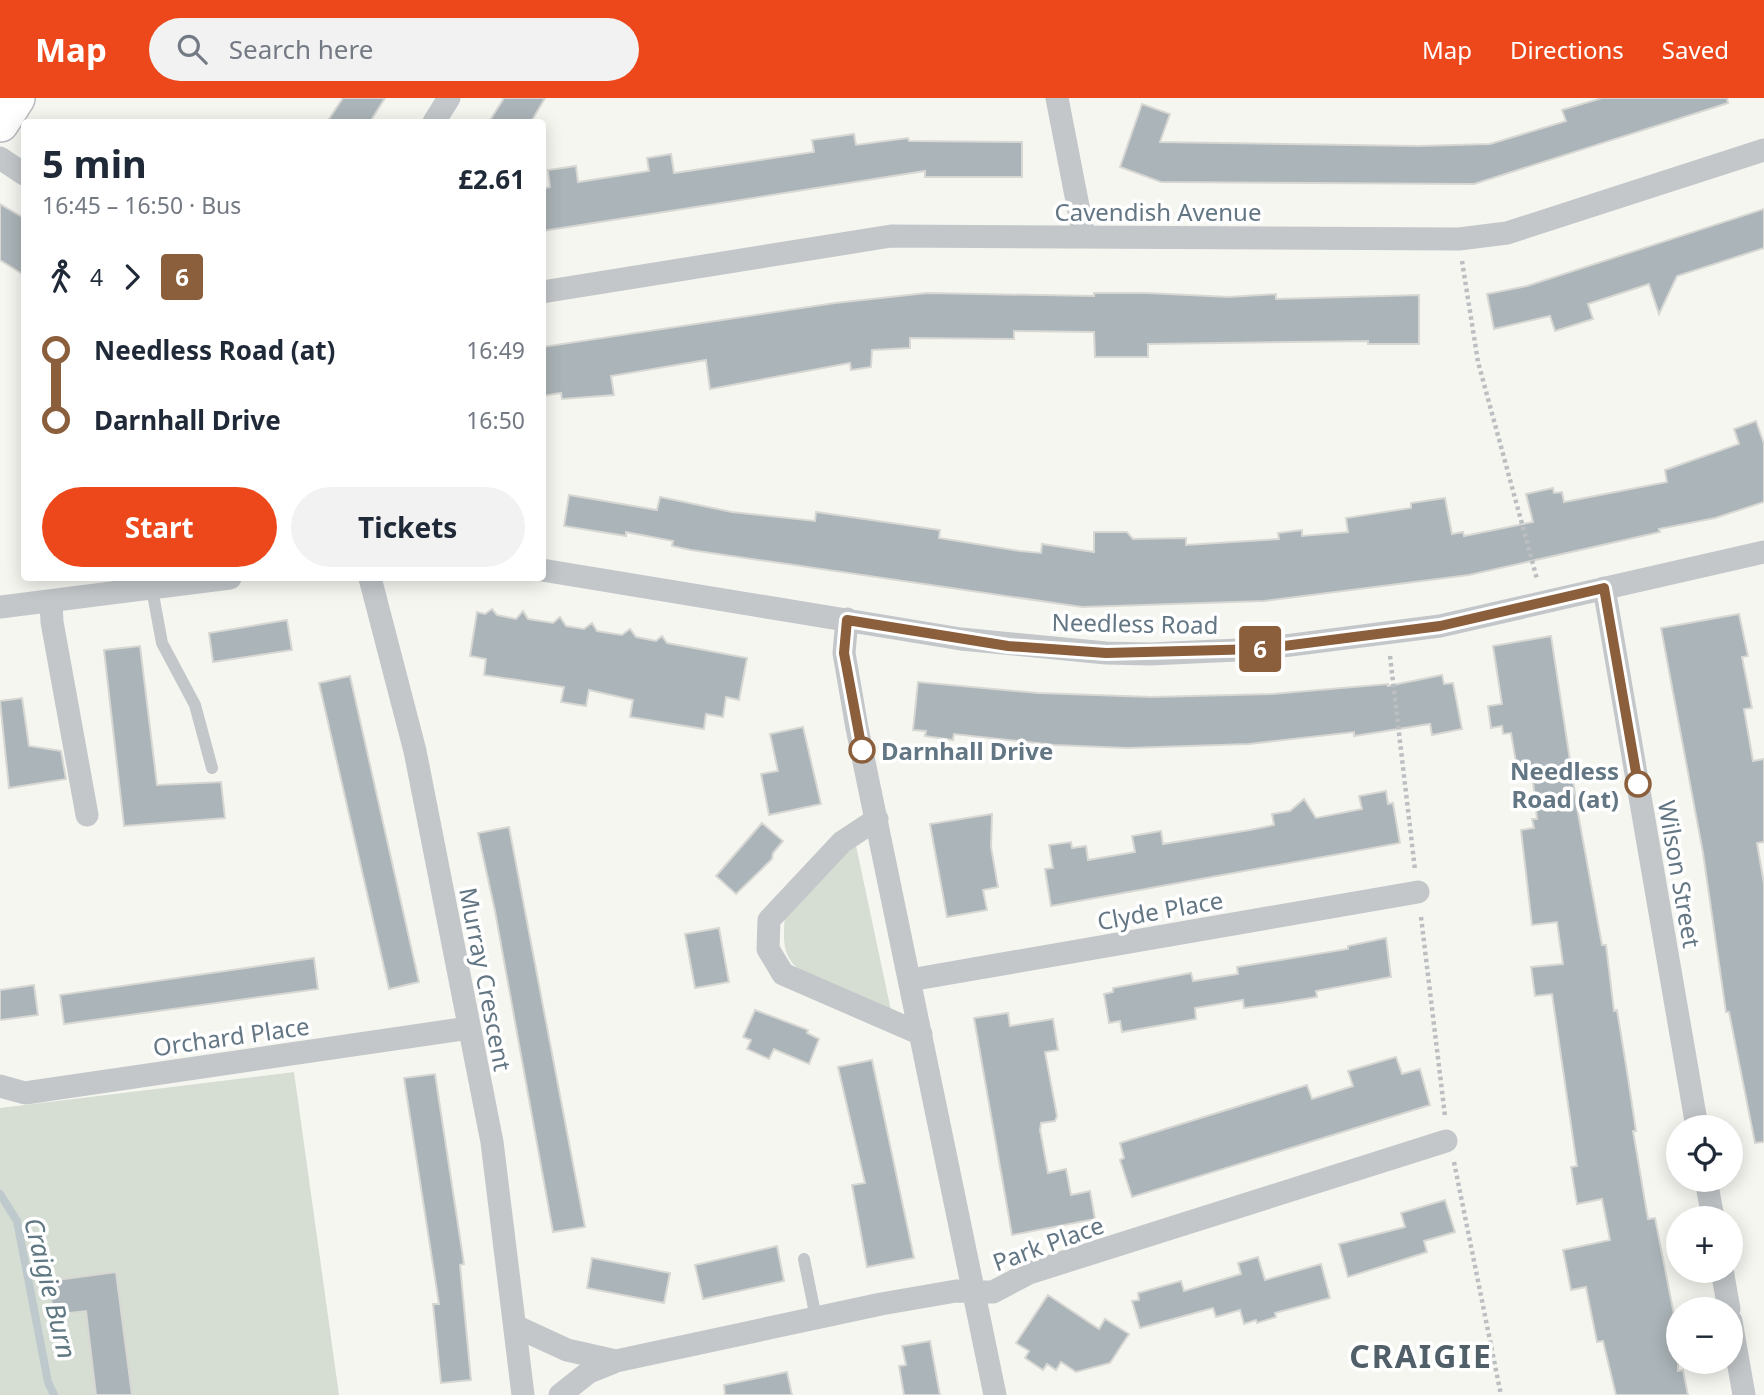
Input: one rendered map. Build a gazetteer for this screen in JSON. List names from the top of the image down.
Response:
{
  "streets": {
    "street": [
      "Cavendish Avenue",
      "Needless Road",
      "Wilson Street",
      "Clyde Place",
      "Murray Crescent",
      "Orchard Place",
      "Park Place"
    ]
  },
  "crossings": [
    ["Needless Road", "Wilson Street"],
    ["Murray Crescent", "Orchard Place"],
    ["Murray Crescent", "Park Place"]
  ],
  "districts": ["CRAIGIE"],
  "water": ["Craigie Burn"],
  "places": ["Darnhall Drive", "Needless Road (at)"],
  "lines": ["bus line 6"],
  "page": {
    "header": "Map",
    "search": "Search here",
    "nav": ["Map", "Directions", "Saved"],
    "on_map": "6",
    "heading": ["5 min", "16:45 – 16:50 · Bus", "£2.61"],
    "legs": ["4", "6"],
    "list": [
      {
        "name": "Needless Road (at)",
        "value": "16:49"
      },
      {
        "name": "Darnhall Drive",
        "value": "16:50"
      }
    ],
    "buttons": ["Start", "Tickets"],
    "map_buttons": ["+", "−"]
  }
}
